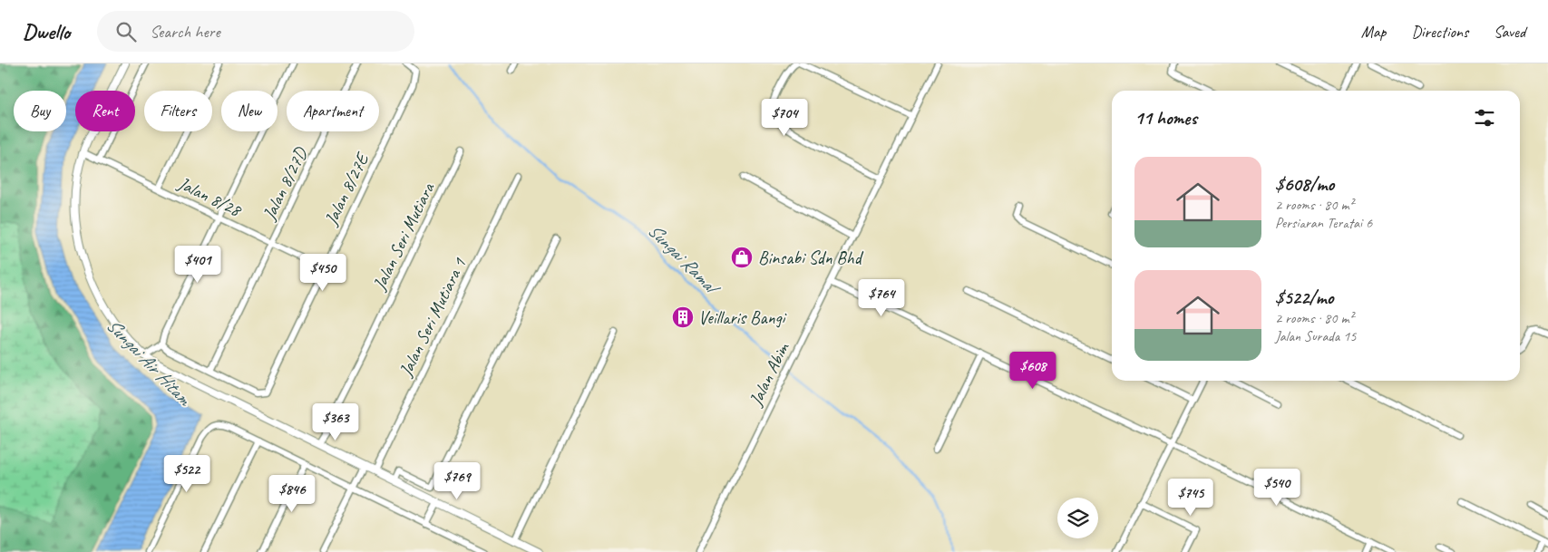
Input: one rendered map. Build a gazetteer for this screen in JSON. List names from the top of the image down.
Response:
{
  "streets": {
    "street": [
      "Jalan 8/27D",
      "Jalan 8/27E",
      "Jalan 8/28",
      "Jalan Seri Mutiara",
      "Jalan Seri Mutiara 1",
      "Jalan Abim"
    ]
  },
  "crossings": [
    ["Jalan 8/27D", "Jalan 8/27E"],
    ["Jalan 8/27D", "Jalan 8/28"],
    ["Jalan 8/27E", "Jalan 8/28"]
  ],
  "water": ["Sungai Ramal", "Sungai Air Hitam"],
  "places": {
    "shop": ["Binsabi Sdn Bhd"],
    "building": ["Veillaris Bangi"]
  },
  "page": {
    "header": "Dwello",
    "search": "Search here",
    "nav": ["Map", "Directions", "Saved"],
    "chip": [
      "Buy",
      "Rent",
      "Filters",
      "New",
      "Apartment"
    ],
    "heading": "11 homes",
    "price": [
      "$704",
      "$401",
      "$450",
      "$764",
      "$608",
      "$363",
      "$522",
      "$769",
      "$540",
      "$846",
      "$745"
    ],
    "list": [
      {
        "name": "$608/mo",
        "note": "2 rooms · 80 m² · Persiaran Teratai 6"
      },
      {
        "name": "$522/mo",
        "note": "2 rooms · 80 m² · Jalan Surada 15"
      }
    ]
  }
}
